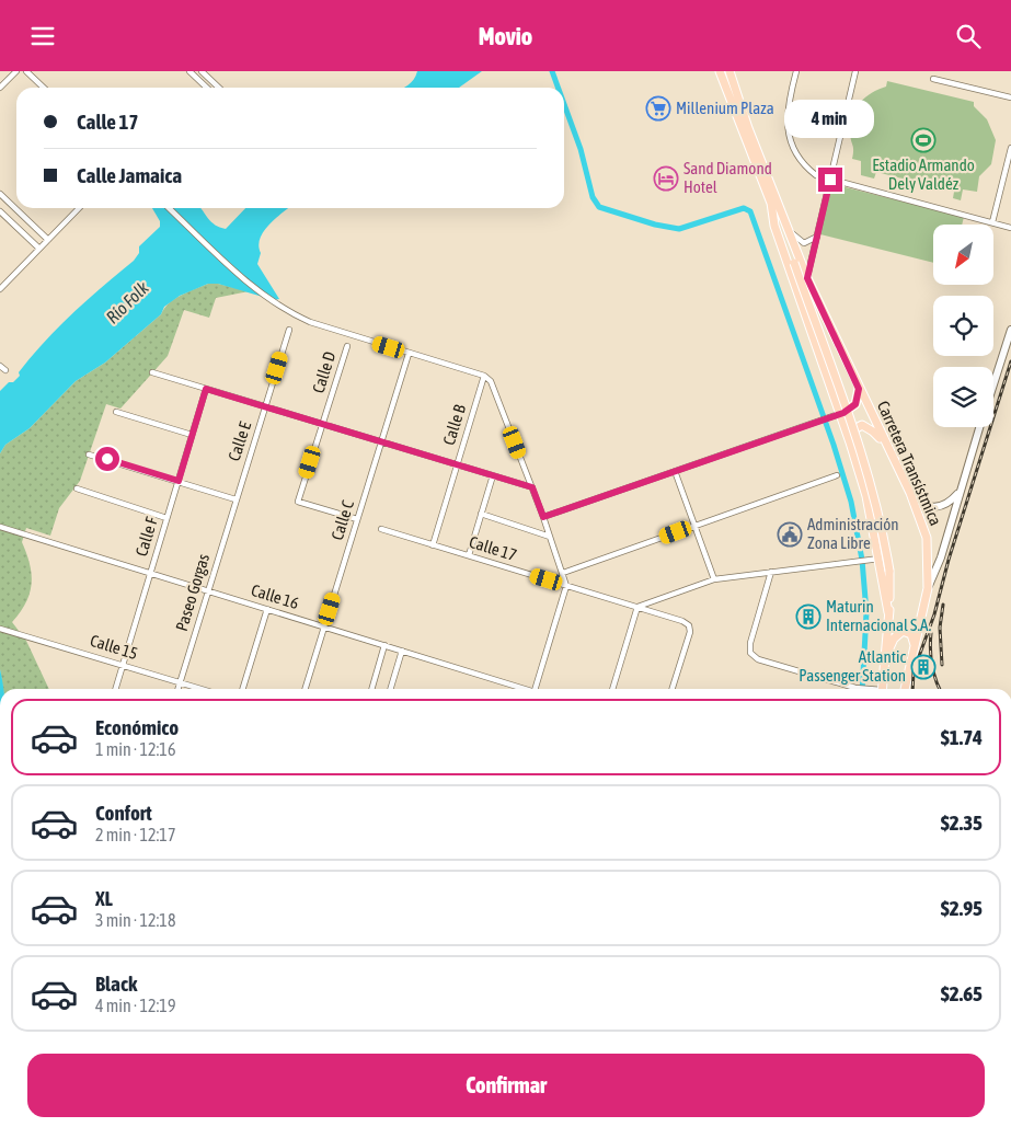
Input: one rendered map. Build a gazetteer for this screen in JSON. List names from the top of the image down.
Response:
{
  "streets": {
    "main road": ["Carretera Transístmica"],
    "street": [
      "Calle D",
      "Calle B",
      "Calle E",
      "Calle C",
      "Calle F",
      "Calle 17",
      "Paseo Gorgas",
      "Calle 16",
      "Calle 15"
    ]
  },
  "crossings": [
    ["Calle D", "Calle C"],
    ["Calle B", "Calle 17"],
    ["Calle E", "Paseo Gorgas"],
    ["Calle C", "Calle 16"],
    ["Calle F", "Calle 16"],
    ["Calle F", "Calle 15"],
    ["Paseo Gorgas", "Calle 16"],
    ["Paseo Gorgas", "Calle 15"]
  ],
  "water": ["Río Folk"],
  "places": {
    "supermarket": ["Millenium Plaza"],
    "sports": ["Estadio Armando Dely Valdéz"],
    "hotel": ["Sand Diamond Hotel"],
    "public building": ["Administración Zona Libre"],
    "building": ["Maturin Internacional S.A.", "Atlantic Passenger Station"]
  },
  "north": "bottom left",
  "page": {
    "header": "Movio",
    "banner": ["Calle 17", "Calle Jamaica"],
    "bubble": "4 min",
    "list": [
      {
        "name": "Económico",
        "note": "1 min · 12:16",
        "value": "$1.74"
      },
      {
        "name": "Confort",
        "note": "2 min · 12:17",
        "value": "$2.35"
      },
      {
        "name": "XL",
        "note": "3 min · 12:18",
        "value": "$2.95"
      },
      {
        "name": "Black",
        "note": "4 min · 12:19",
        "value": "$2.65"
      }
    ],
    "buttons": "Confirmar"
  }
}
